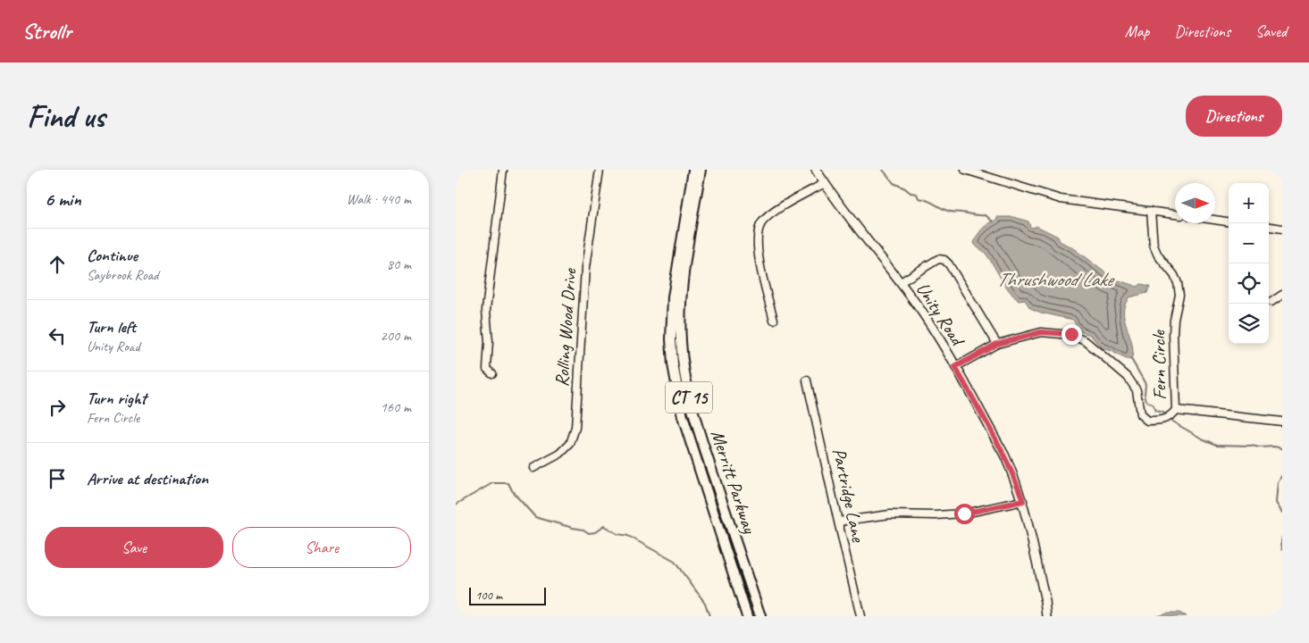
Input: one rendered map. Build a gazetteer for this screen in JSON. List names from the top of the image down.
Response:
{
  "streets": {
    "highway": ["CT 15", "Merritt Parkway"],
    "main road": ["Unity Road"],
    "street": ["Rolling Wood Drive", "Fern Circle", "Partridge Lane"]
  },
  "crossings": [
    ["Unity Road", "Fern Circle"]
  ],
  "water": ["Thrushwood Lake"],
  "scale_bar": "100 m",
  "north": "right",
  "page": {
    "header": "Strollr",
    "nav": ["Map", "Directions", "Saved"],
    "buttons": [
      "Directions",
      ["Save", "Share"]
    ],
    "title": "Find us",
    "heading": ["6 min", "Walk · 440 m"],
    "map_buttons": ["+", "−"],
    "list": [
      ["Continue", "Saybrook Road", "80 m"],
      ["Turn left", "Unity Road", "200 m"],
      ["Turn right", "Fern Circle", "160 m"],
      "Arrive at destination"
    ],
    "scale": "100 m"
  }
}
